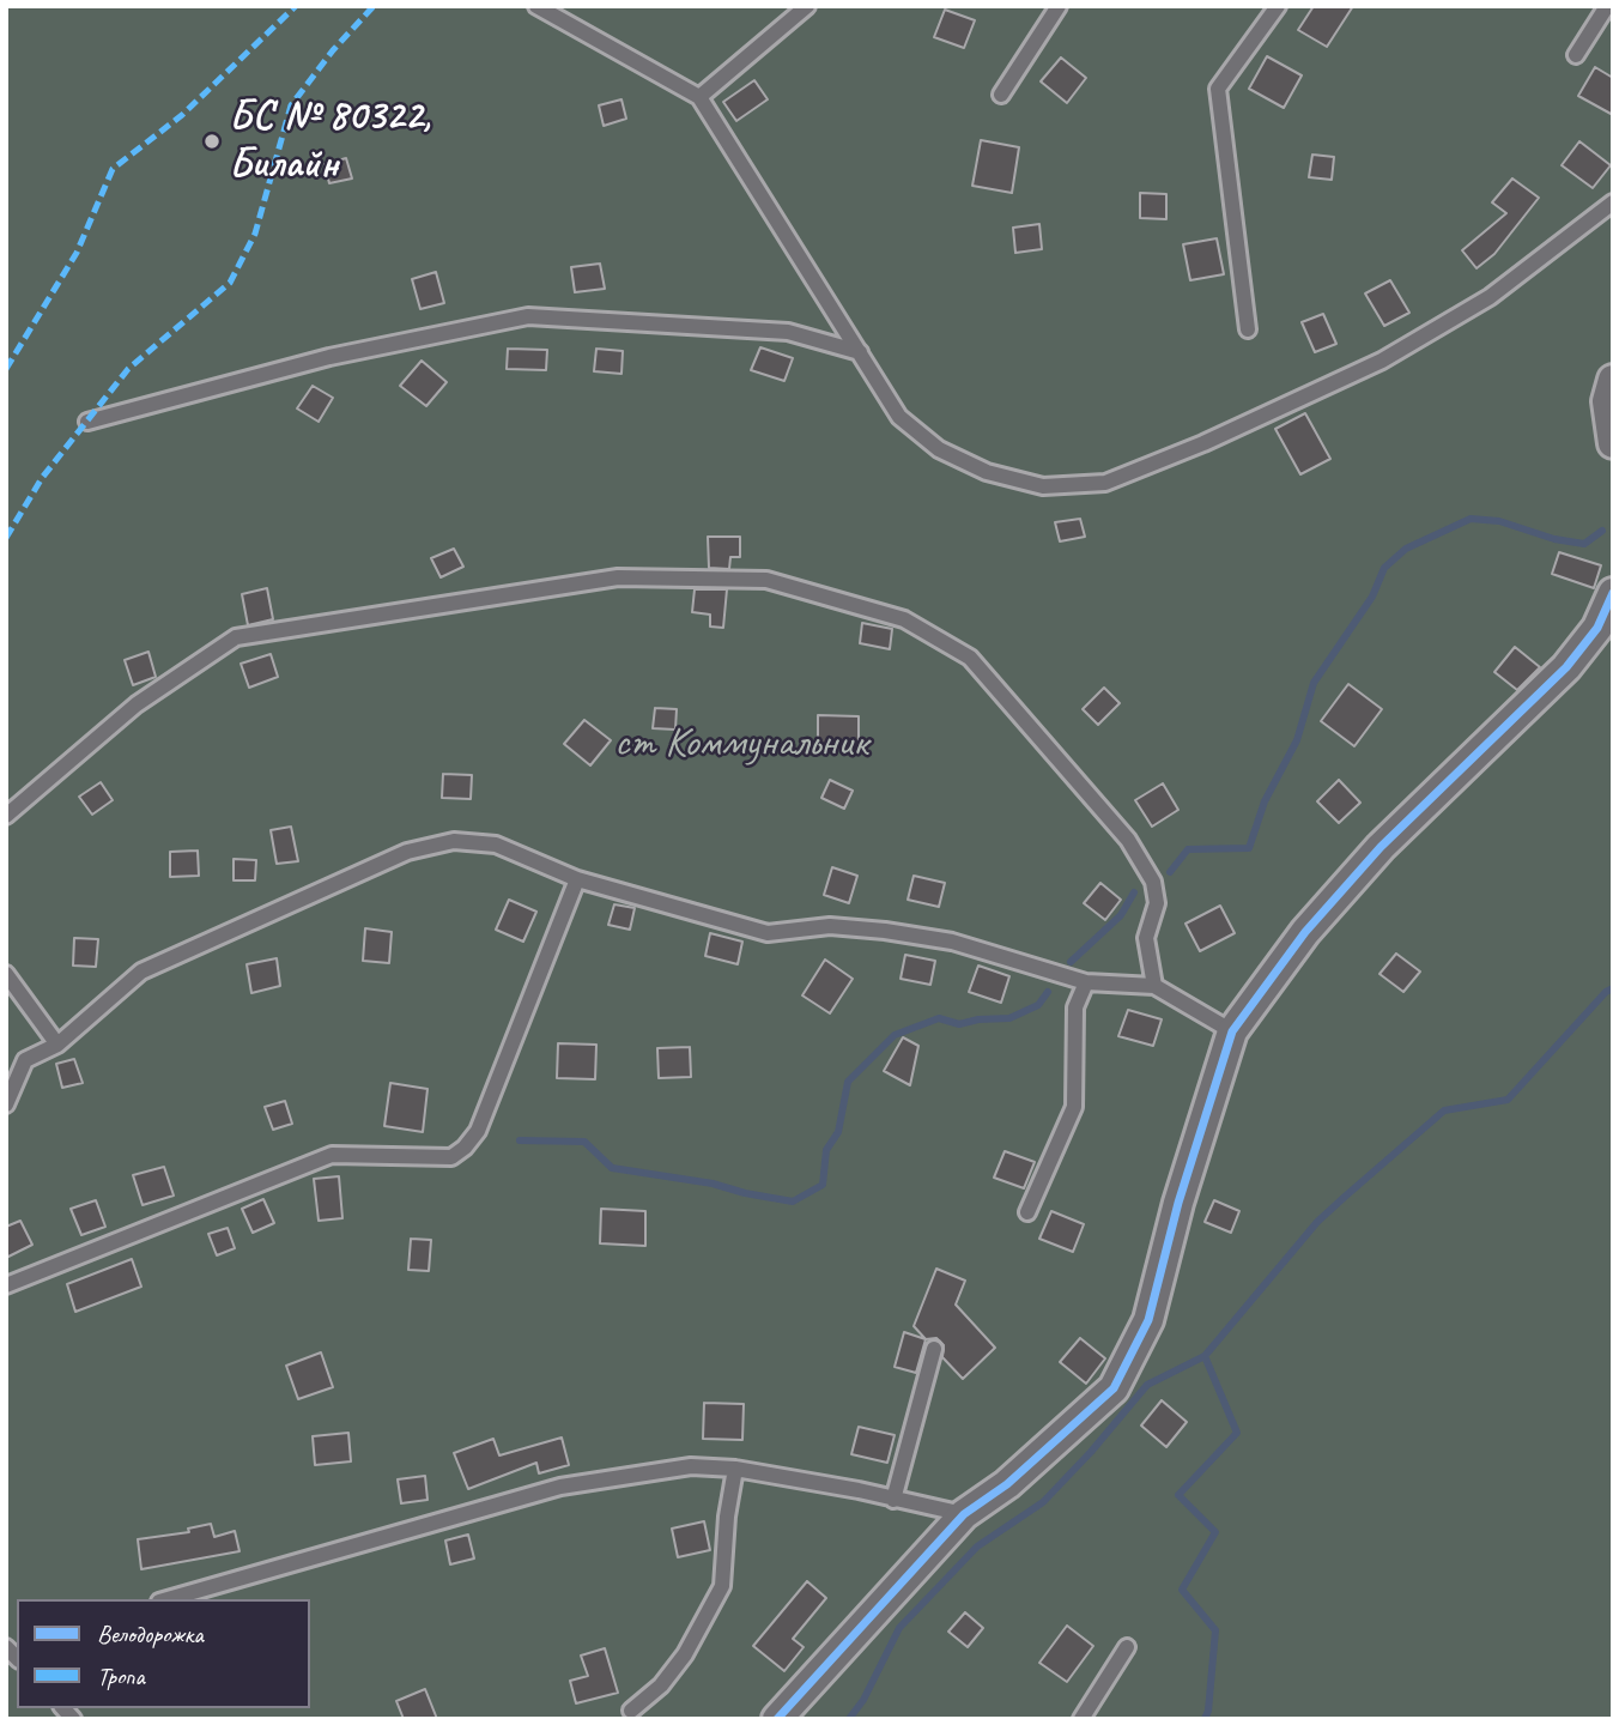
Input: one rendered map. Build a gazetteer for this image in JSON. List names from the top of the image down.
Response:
{
  "parks": ["ст Коммунальник"],
  "places": ["БС № 80322, Билайн"],
  "legend": ["Велодорожка", "Тропа"]
}
